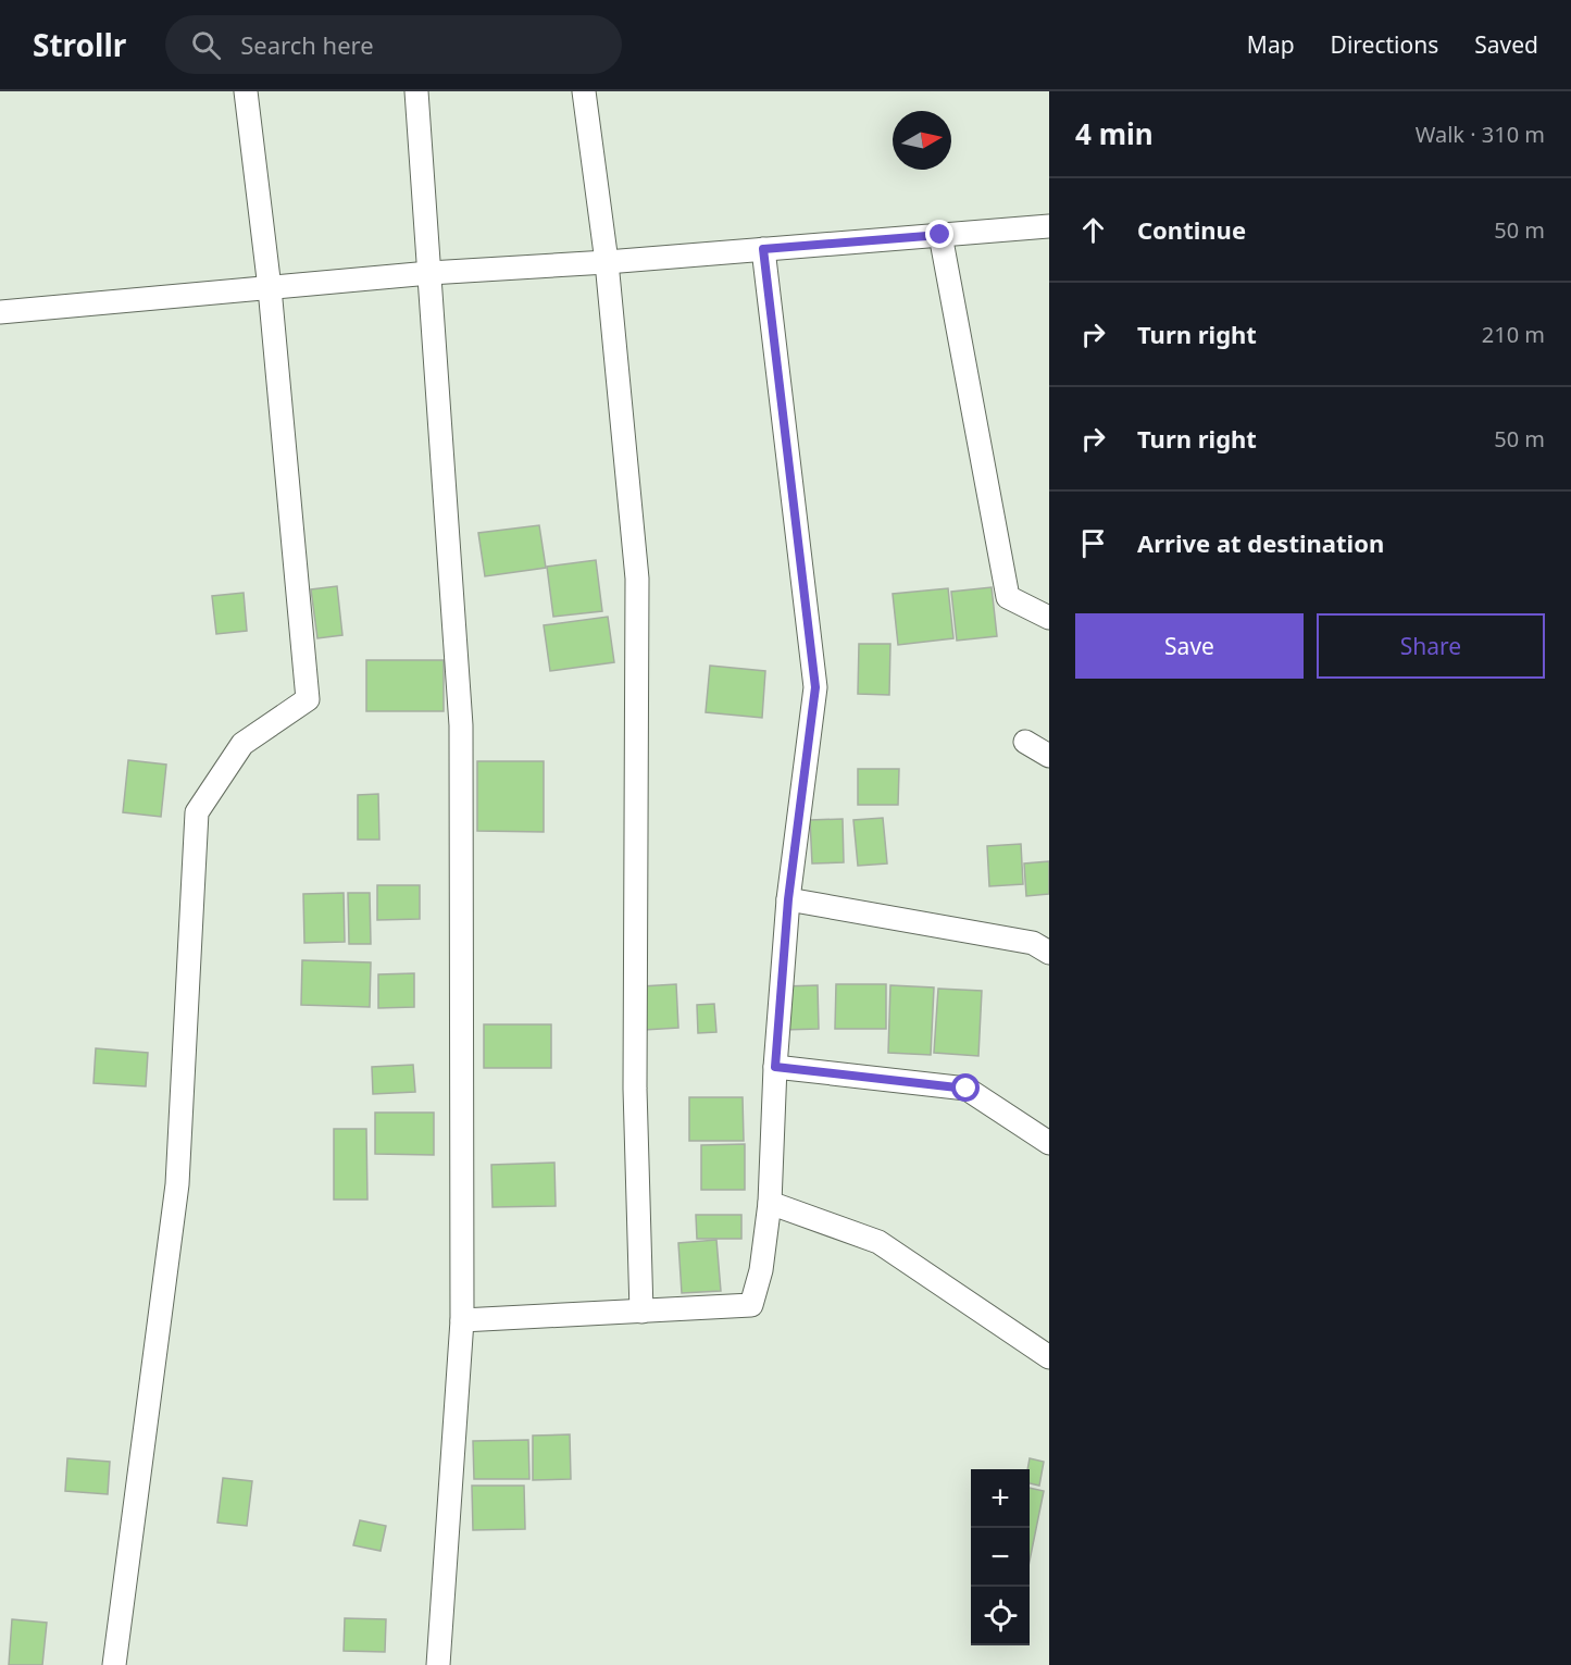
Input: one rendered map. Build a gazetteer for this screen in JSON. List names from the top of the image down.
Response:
{
  "north": "right",
  "page": {
    "header": "Strollr",
    "search": "Search here",
    "nav": ["Map", "Directions", "Saved"],
    "heading": ["4 min", "Walk · 310 m"],
    "list": [
      ["Continue", "50 m"],
      ["Turn right", "210 m"],
      ["Turn right", "50 m"],
      "Arrive at destination"
    ],
    "buttons": ["Save", "Share"],
    "map_buttons": ["+", "−"]
  }
}
